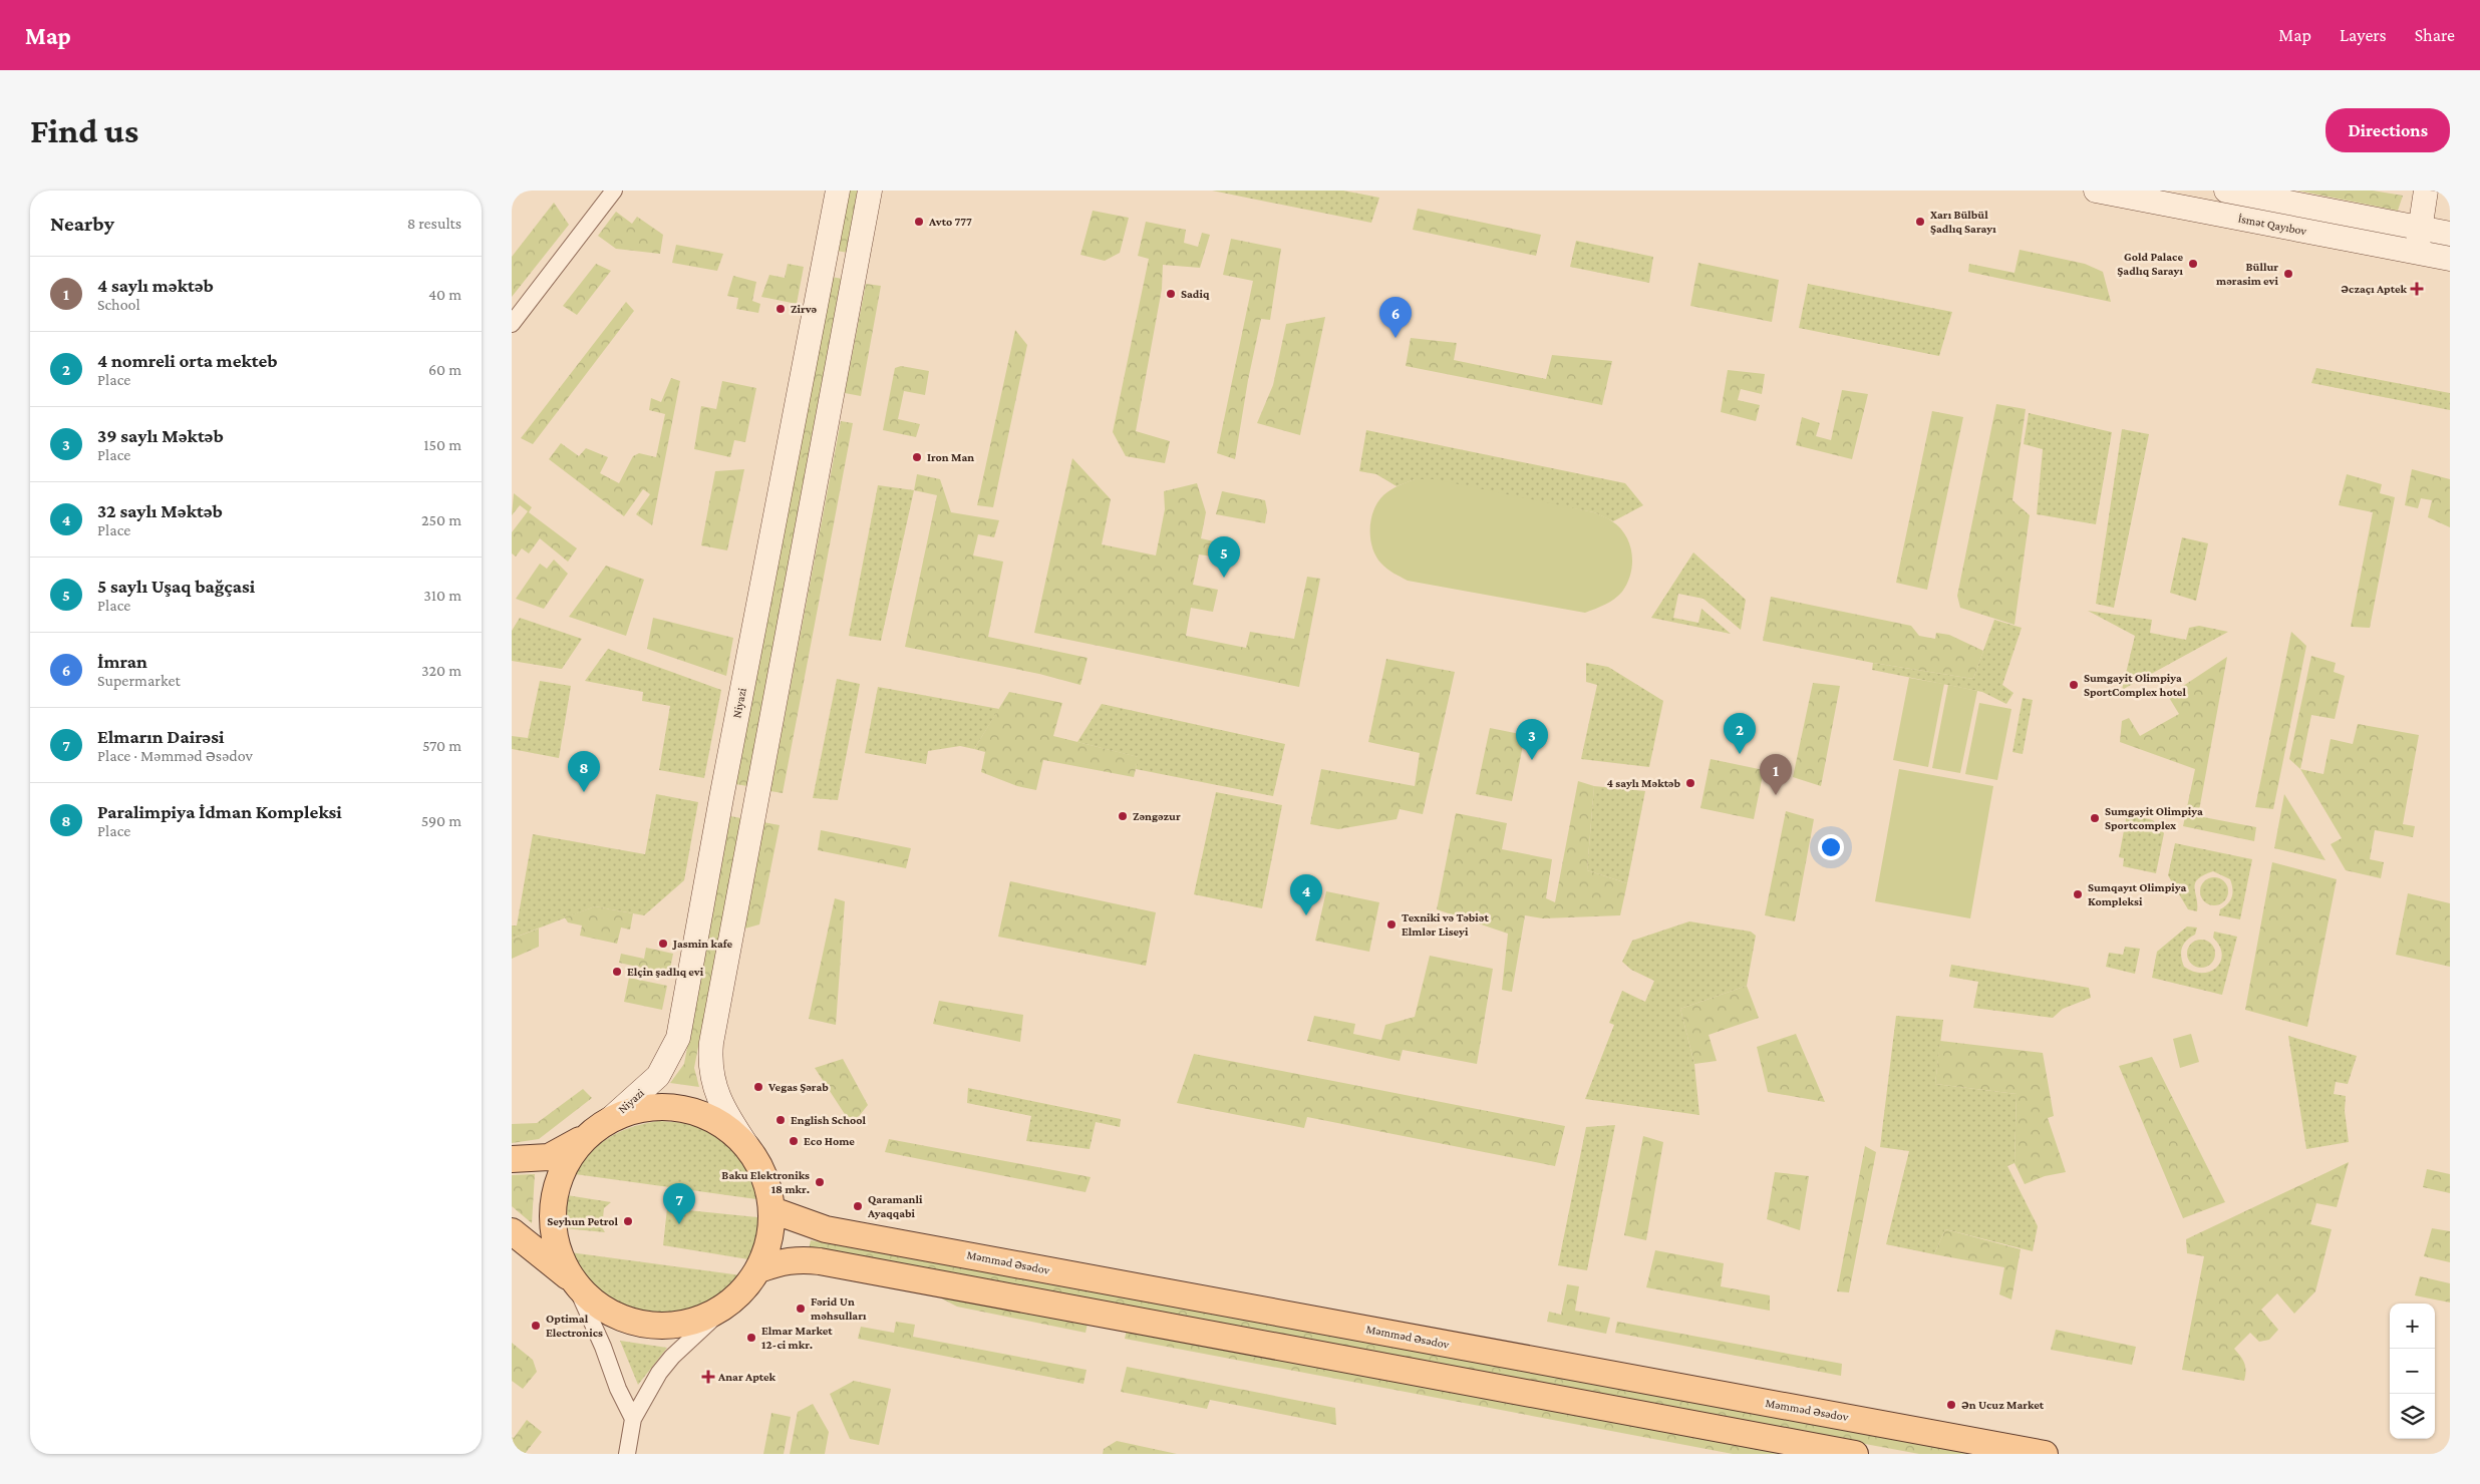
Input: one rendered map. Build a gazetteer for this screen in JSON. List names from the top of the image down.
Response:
{
  "streets": {
    "main road": ["İsmət Qayıbov", "Niyazi", "Məmməd Əsədov"]
  },
  "places": {
    "other": [
      "Avto 777",
      "Xarı Bülbül Şadlıq Sarayı",
      "Gold Palace Şadlıq Sarayı",
      "Büllur mərasim evi",
      "Sadiq",
      "Zirvə",
      "Iron Man",
      "Sumgayit Olimpiya SportComplex hotel",
      "4 saylı Məktəb",
      "Zəngəzur",
      "Sumgayit Olimpiya Sportcomplex",
      "Sumqayıt Olimpiya Kompleksi",
      "Texniki və Təbiət Elmlər Liseyi",
      "Jasmin kafe",
      "Elçin şadlıq evi",
      "Vegas Şərab",
      "English School",
      "Eco Home",
      "Baku Elektroniks 18 mkr.",
      "Qaramanli Ayaqqabi",
      "Seyhun Petrol",
      "Fərid Un məhsulları",
      "Optimal Electronics",
      "Elmar Market 12-ci mkr.",
      "Ən Ucuz Market"
    ],
    "health": ["Əczaçı Aptek", "Anar Aptek"]
  },
  "page": {
    "header": "Map",
    "nav": ["Map", "Layers", "Share"],
    "buttons": "Directions",
    "title": "Find us",
    "heading": ["Nearby", "8 results"],
    "list": [
      {
        "mark": "1",
        "name": "4 saylı məktəb",
        "note": "School",
        "value": "40 m"
      },
      {
        "mark": "2",
        "name": "4 nomreli orta mekteb",
        "note": "Place",
        "value": "60 m"
      },
      {
        "mark": "3",
        "name": "39 saylı Məktəb",
        "note": "Place",
        "value": "150 m"
      },
      {
        "mark": "4",
        "name": "32 saylı Məktəb",
        "note": "Place",
        "value": "250 m"
      },
      {
        "mark": "5",
        "name": "5 saylı Uşaq bağçasi",
        "note": "Place",
        "value": "310 m"
      },
      {
        "mark": "6",
        "name": "İmran",
        "note": "Supermarket",
        "value": "320 m"
      },
      {
        "mark": "7",
        "name": "Elmarın Dairəsi",
        "note": "Place · Məmməd Əsədov",
        "value": "570 m"
      },
      {
        "mark": "8",
        "name": "Paralimpiya İdman Kompleksi",
        "note": "Place",
        "value": "590 m"
      }
    ],
    "pins": [
      "6",
      "5",
      "2",
      "3",
      "8",
      "1",
      "4",
      "7"
    ],
    "map_buttons": ["+", "−"]
  }
}
